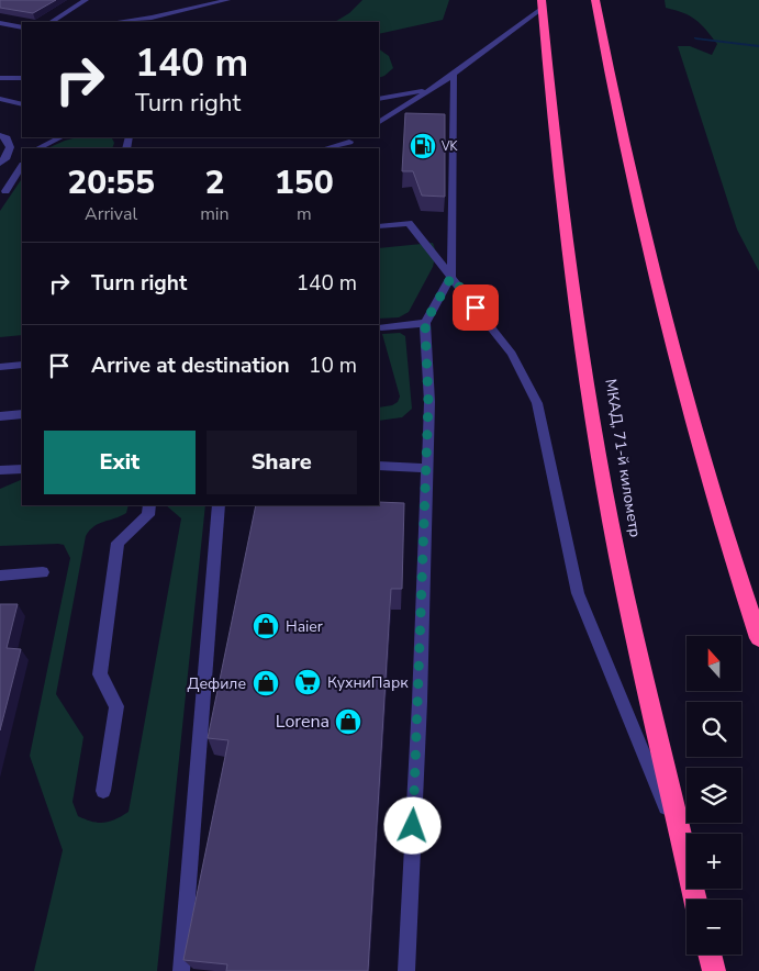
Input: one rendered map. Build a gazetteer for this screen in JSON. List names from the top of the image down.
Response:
{
  "streets": {
    "highway": ["МКАД, 71-й километр"]
  },
  "places": {
    "fuel station": ["VK"],
    "shop": ["Haier", "Дефиле", "Lorena"],
    "supermarket": ["КухниПарк"]
  },
  "north": "top",
  "page": {
    "turn": ["140 m", "Turn right"],
    "eta": [
      "20:55",
      "Arrival",
      "2",
      "min",
      "150",
      "m"
    ],
    "list": [
      {
        "name": "Turn right",
        "value": "140 m"
      },
      {
        "name": "Arrive at destination",
        "value": "10 m"
      }
    ],
    "buttons": ["Exit", "Share"],
    "map_buttons": ["+", "−"]
  }
}
